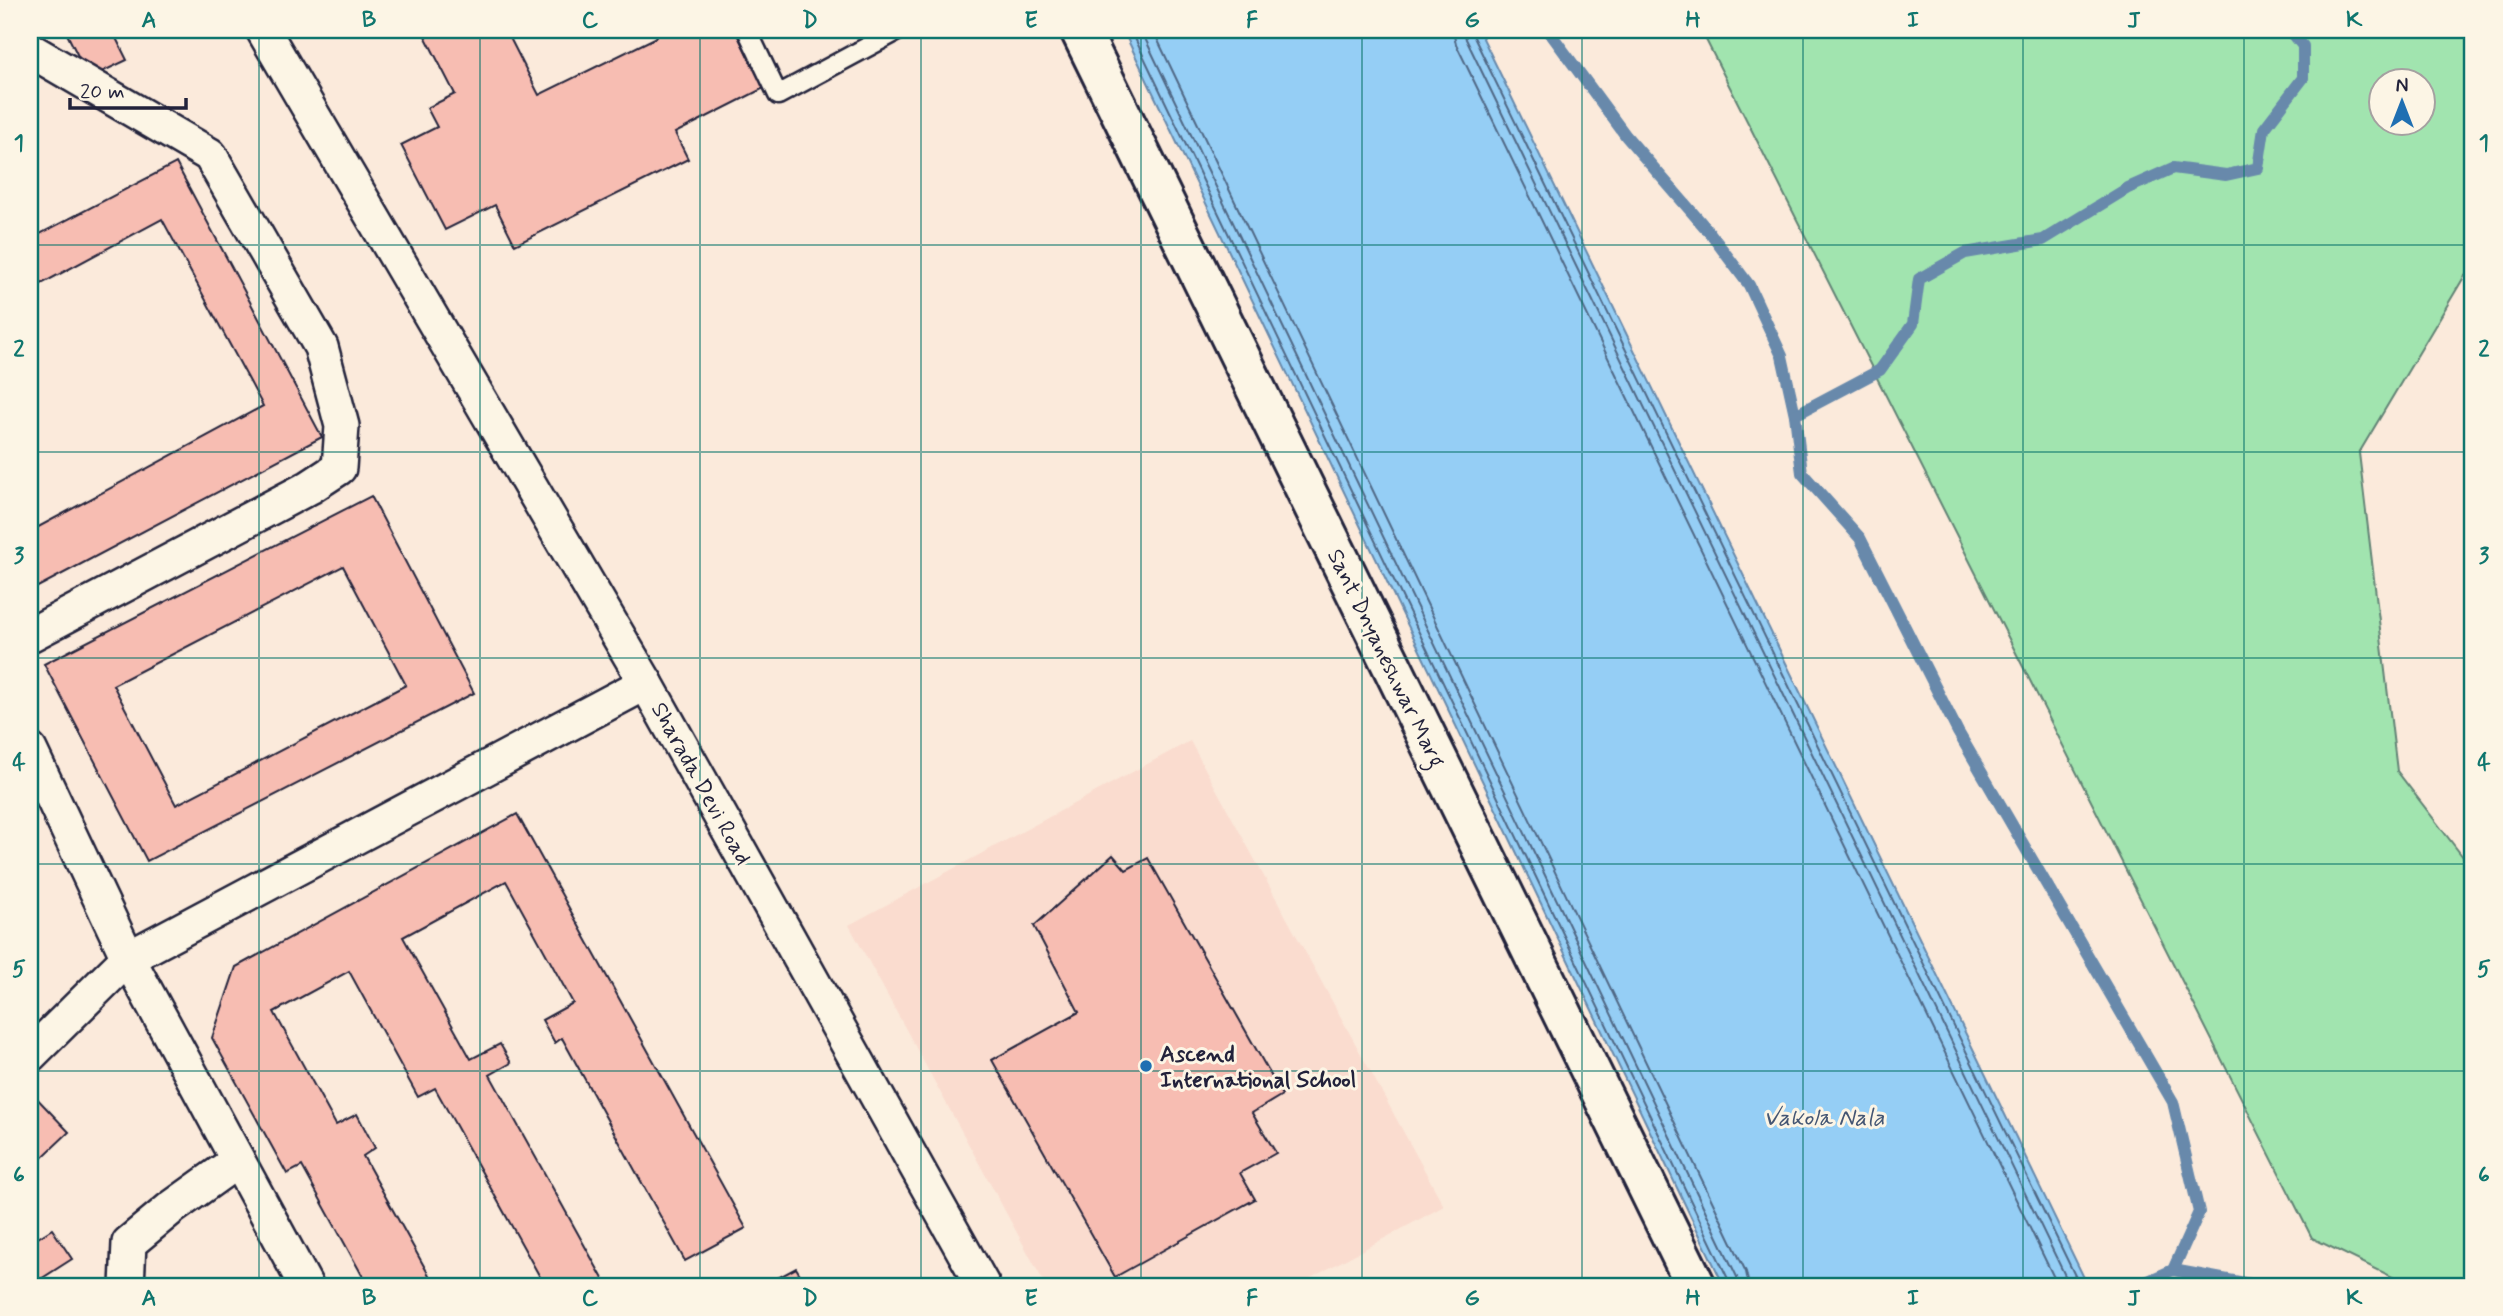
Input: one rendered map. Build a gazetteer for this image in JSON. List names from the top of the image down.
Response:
{
  "streets": {
    "street": ["Sant Dnyaneshwar Marg", "Sharada Devi Road"]
  },
  "water": ["Vakola Nala"],
  "places": ["Ascend International School"],
  "scale_bar": "20 m",
  "north": "top",
  "grid": {
    "columns": [
      "A",
      "B",
      "C",
      "D",
      "E",
      "F",
      "G",
      "H",
      "I",
      "J",
      "K"
    ],
    "rows": [
      "1",
      "2",
      "3",
      "4",
      "5",
      "6"
    ]
  }
}
